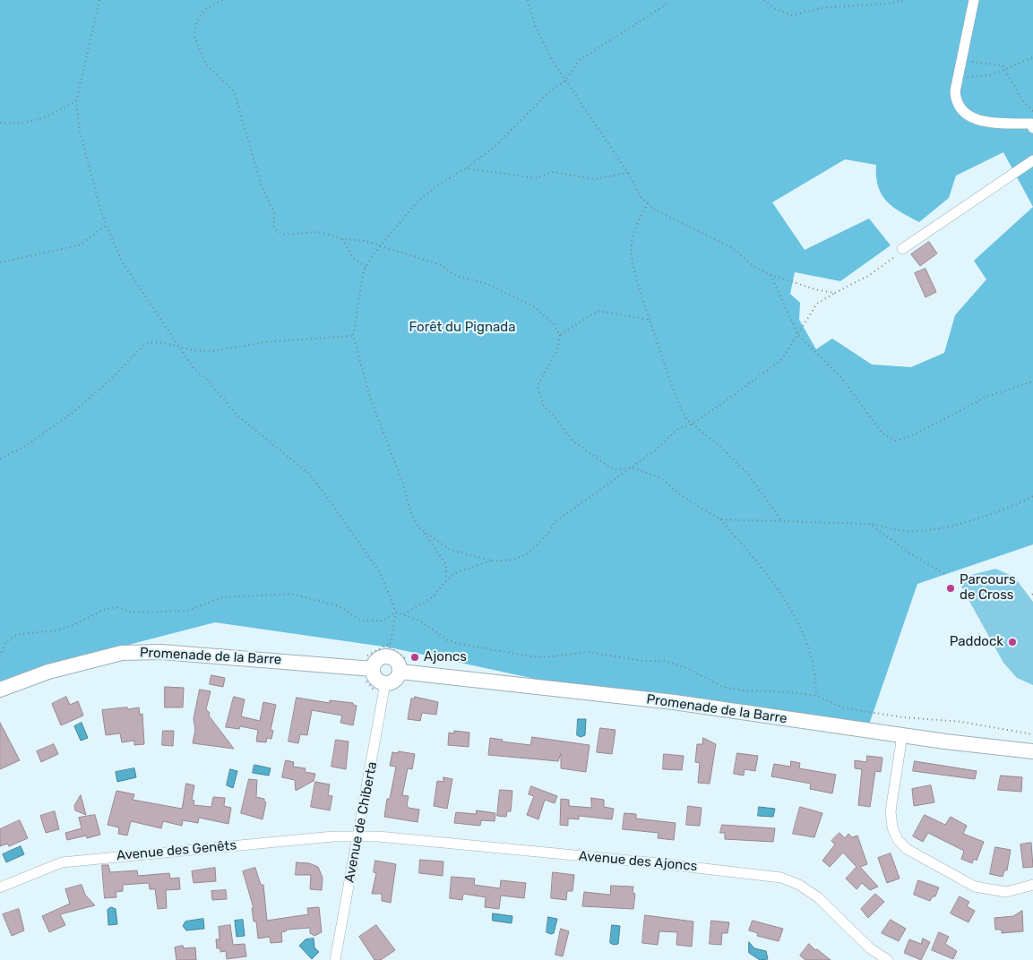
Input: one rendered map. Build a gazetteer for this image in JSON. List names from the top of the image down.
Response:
{
  "streets": {
    "main road": ["Promenade de la Barre"],
    "street": ["Avenue de Chiberta", "Avenue des Genêts", "Avenue des Ajoncs"]
  },
  "crossings": [
    ["Promenade de la Barre", "Avenue de Chiberta"],
    ["Avenue de Chiberta", "Avenue des Genêts"],
    ["Avenue de Chiberta", "Avenue des Ajoncs"],
    ["Avenue des Genêts", "Avenue des Ajoncs"]
  ],
  "parks": ["Forêt du Pignada"],
  "places": ["Parcours de Cross", "Paddock", "Ajoncs"]
}
